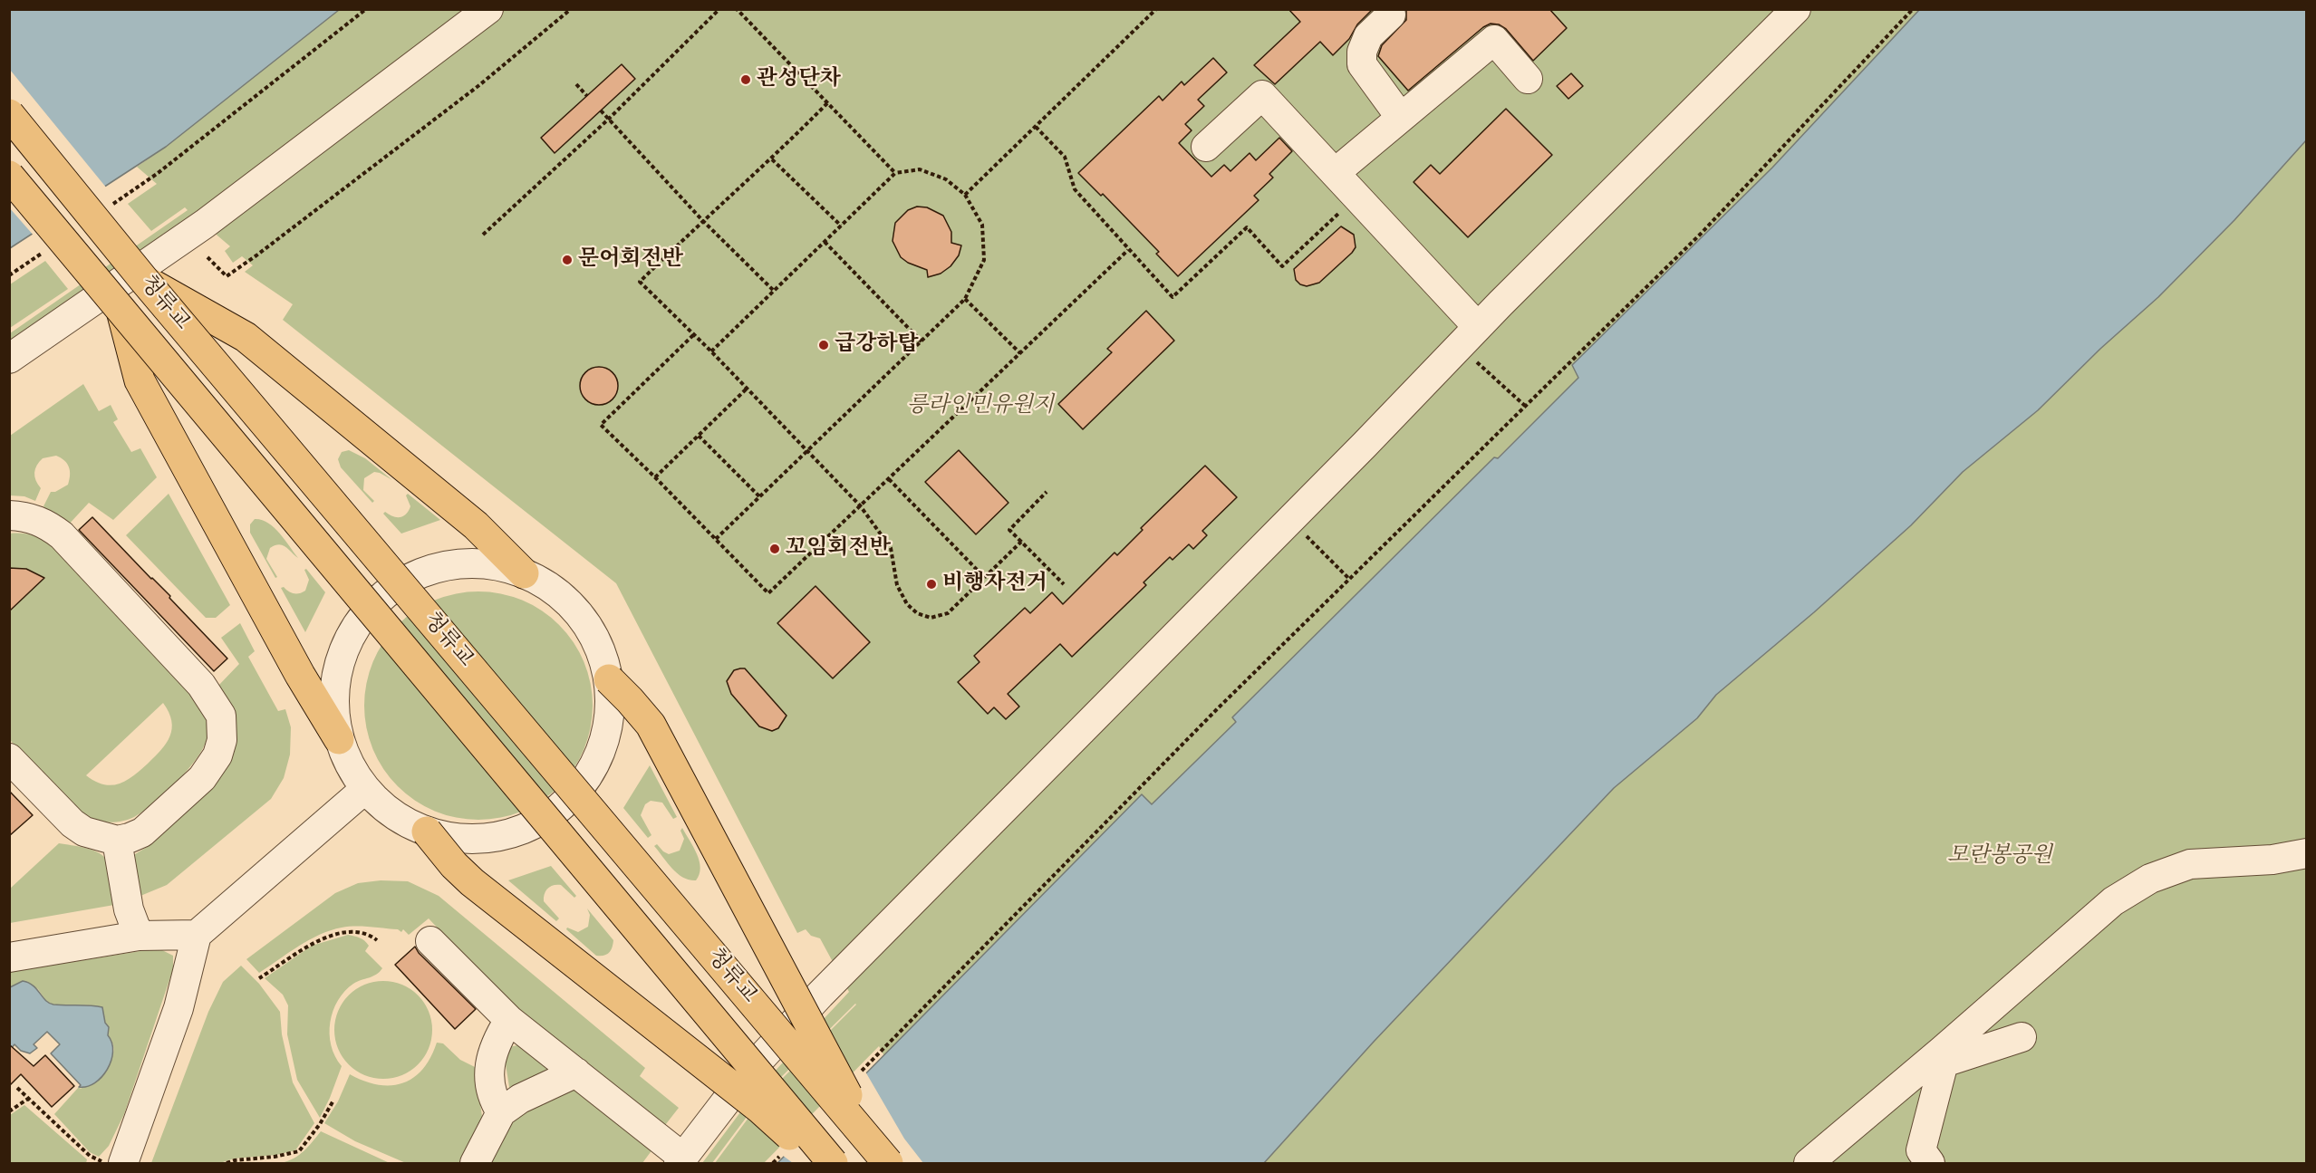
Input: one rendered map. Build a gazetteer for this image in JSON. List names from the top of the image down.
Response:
{
  "streets": {
    "main road": ["청류교"]
  },
  "parks": ["릉라인민유원지", "모란봉공원"],
  "places": [
    "관성단차",
    "문어회전반",
    "급강하탑",
    "꼬임회전반",
    "비행자전거"
  ]
}
